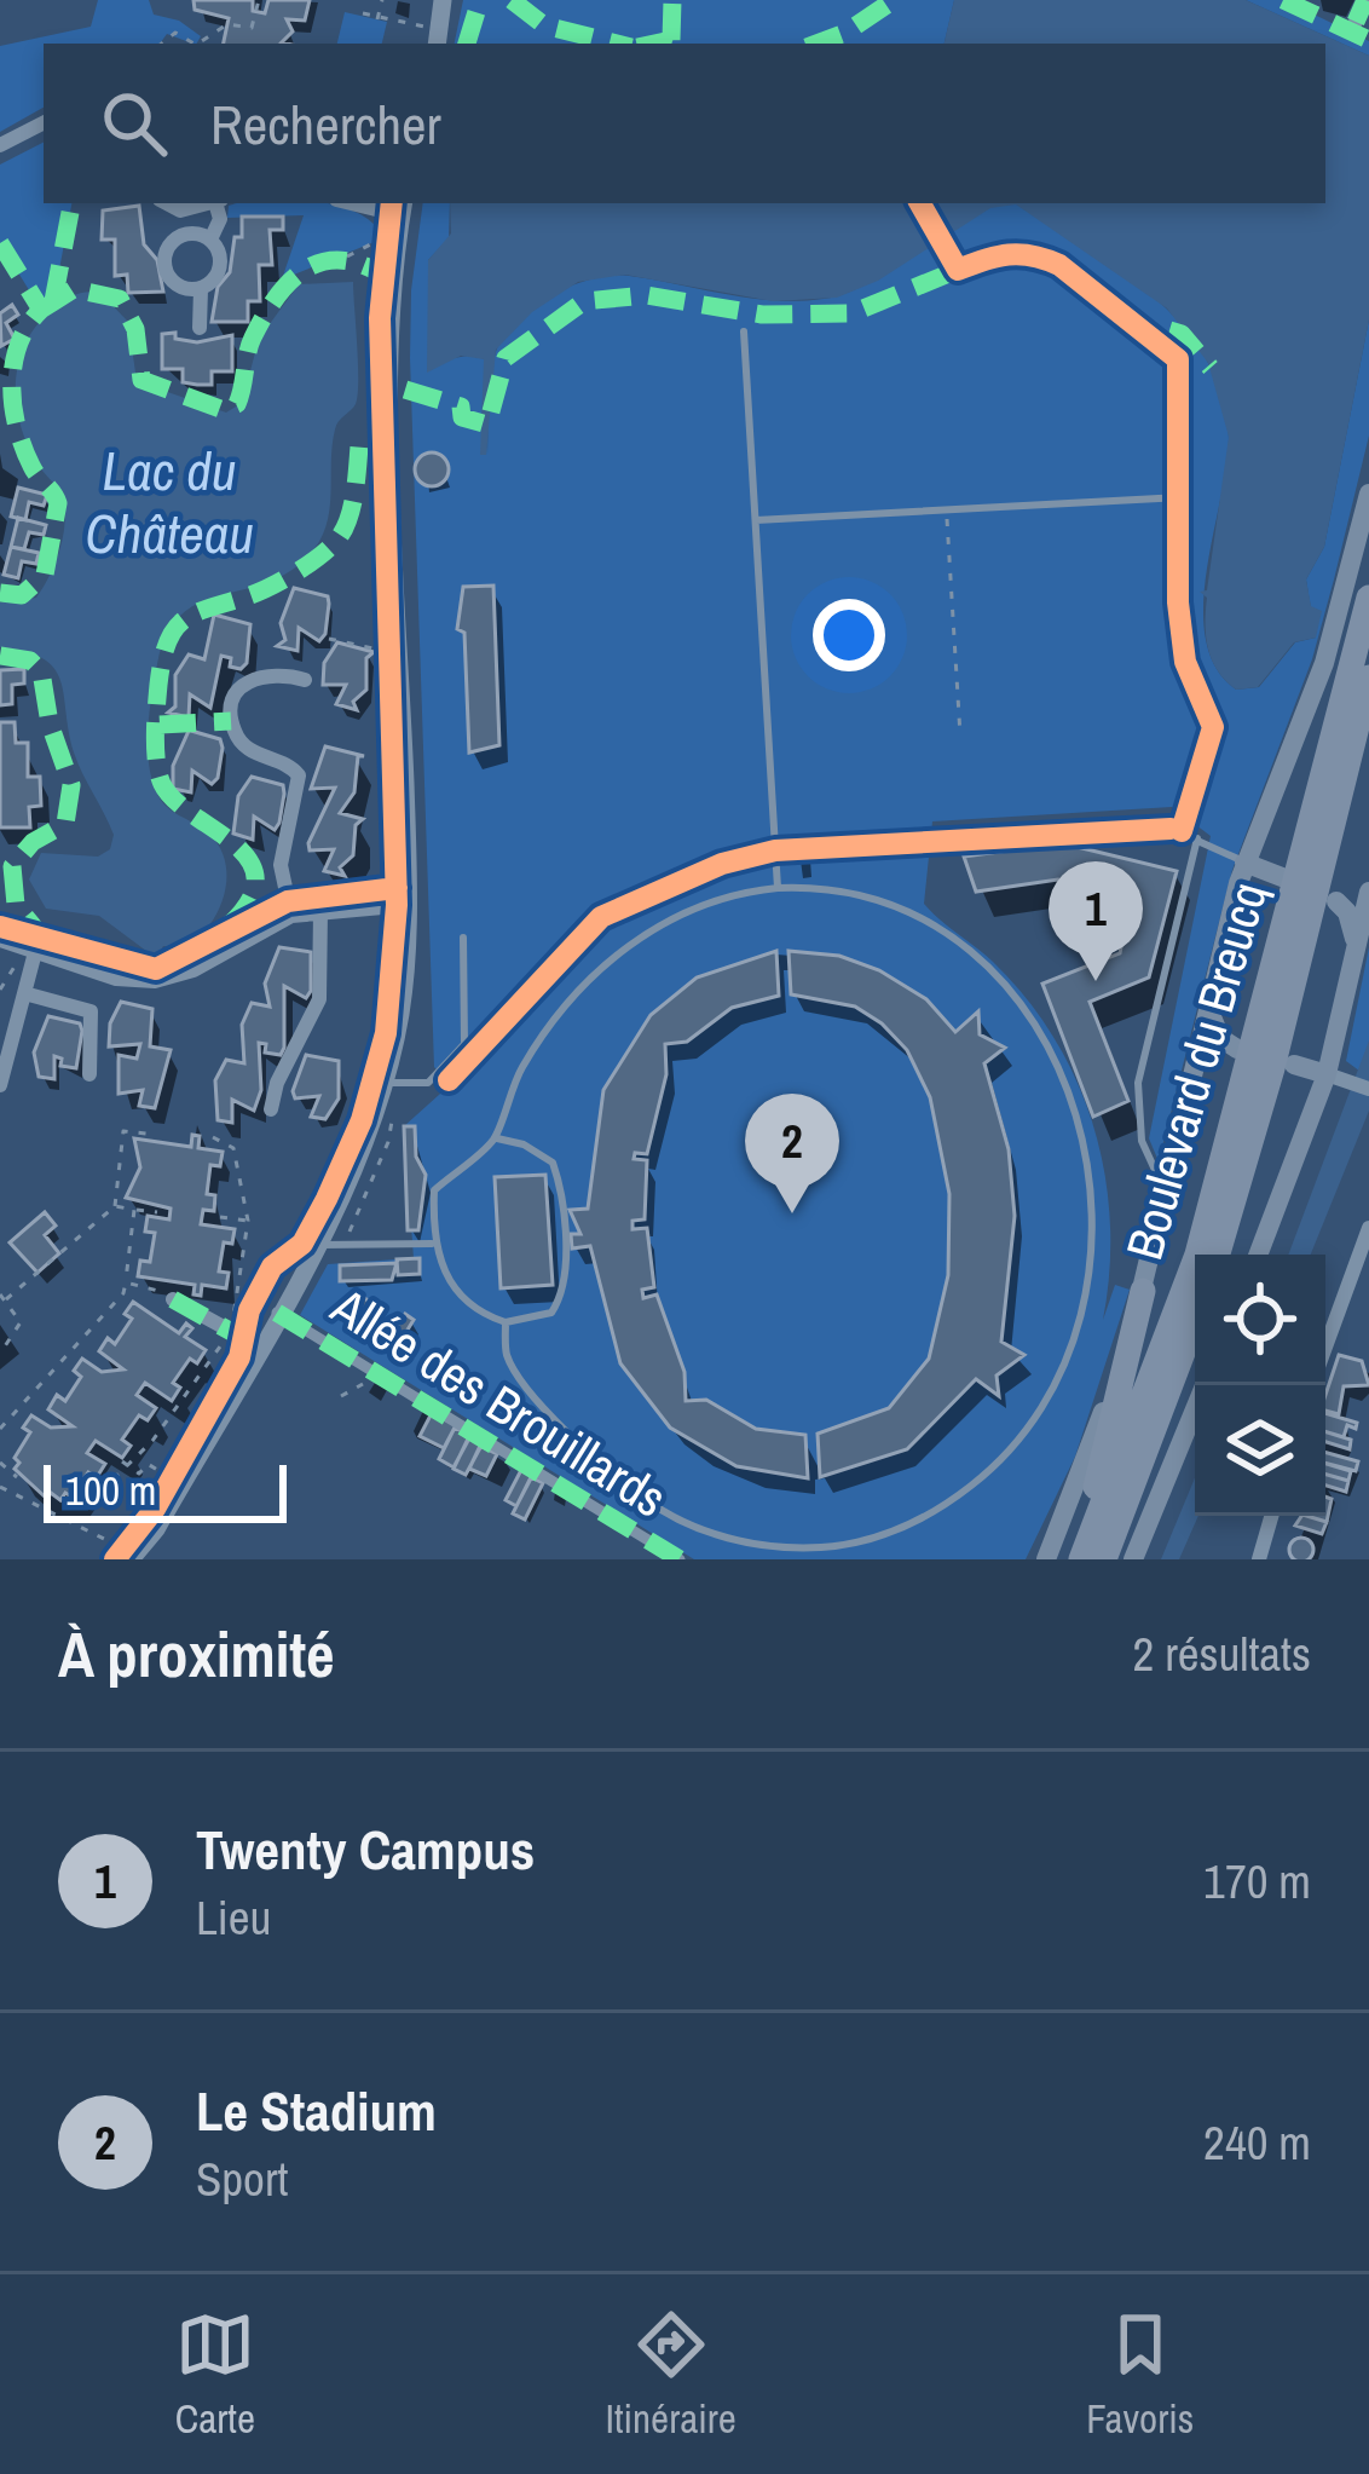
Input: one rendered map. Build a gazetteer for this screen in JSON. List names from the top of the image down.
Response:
{
  "streets": {
    "highway": ["Boulevard du Breucq"],
    "street": ["Allée des Brouillards"]
  },
  "water": ["Lac du Château"],
  "scale_bar": "100 m",
  "page": {
    "search": "Rechercher",
    "pins": ["1", "2"],
    "scale": "100 m",
    "heading": ["À proximité", "2 résultats"],
    "list": [
      {
        "mark": "1",
        "name": "Twenty Campus",
        "note": "Lieu",
        "value": "170 m"
      },
      {
        "mark": "2",
        "name": "Le Stadium",
        "note": "Sport",
        "value": "240 m"
      }
    ],
    "nav": ["Carte", "Itinéraire", "Favoris"]
  }
}
